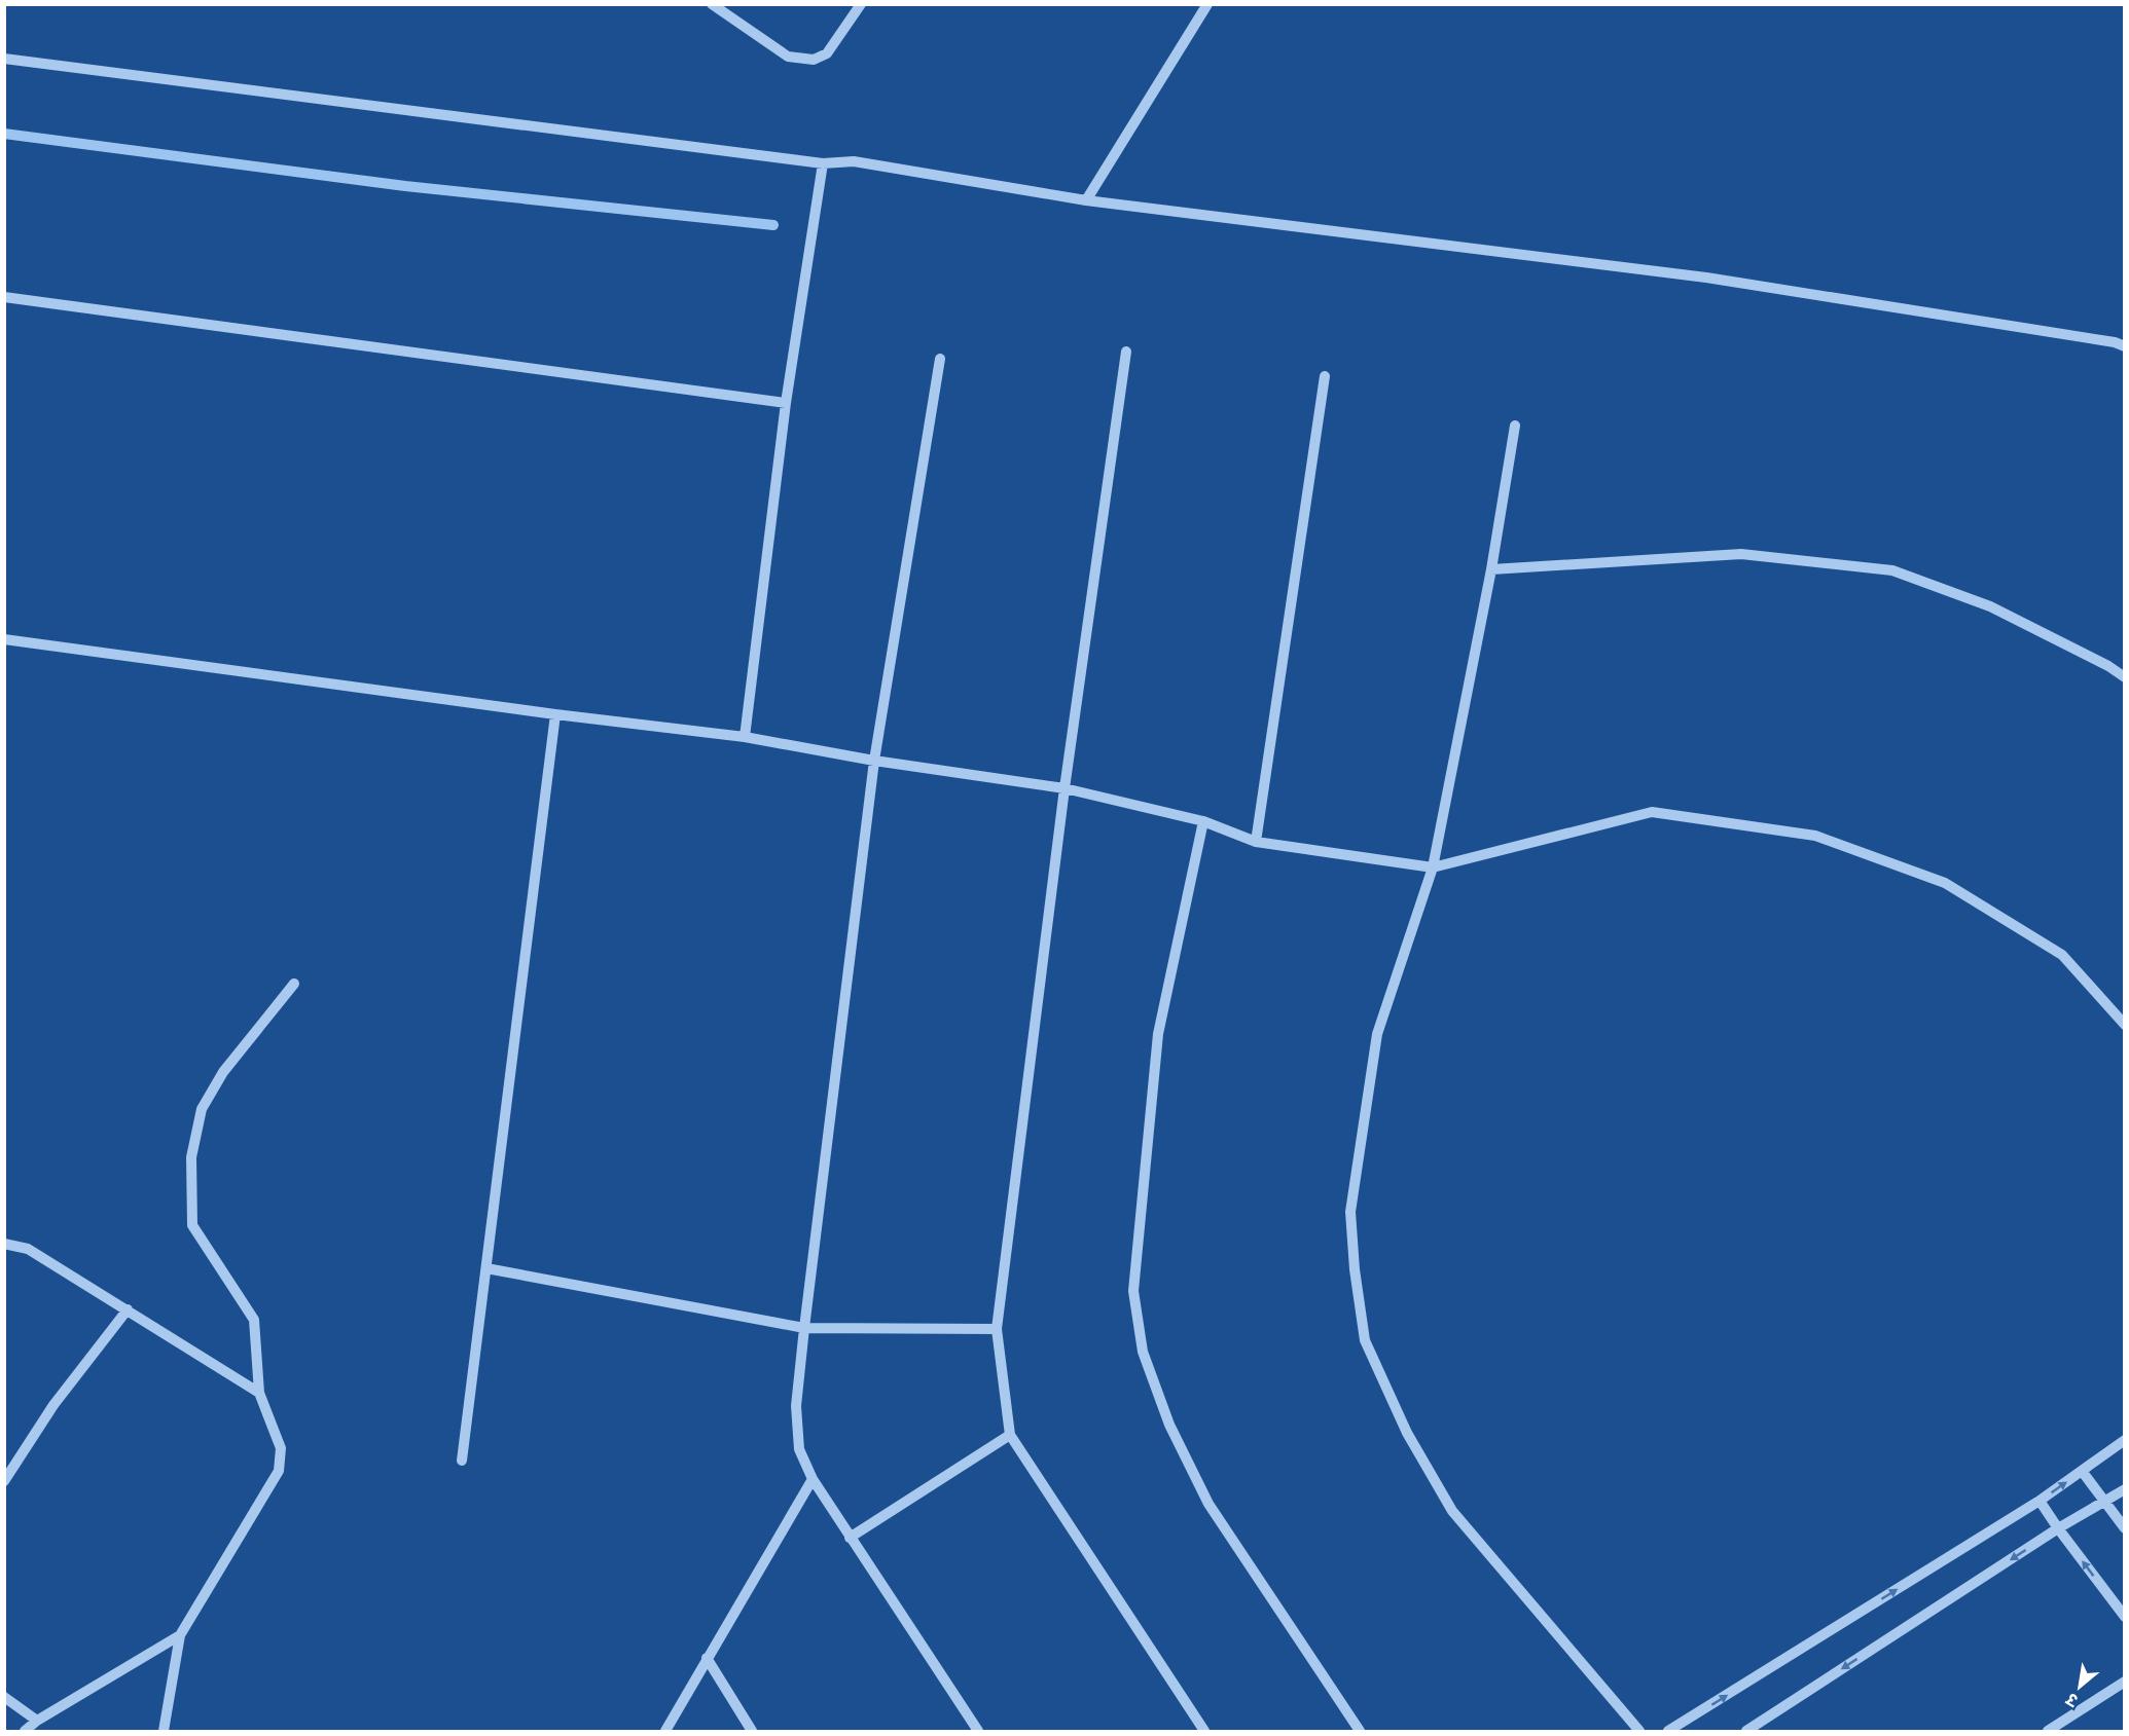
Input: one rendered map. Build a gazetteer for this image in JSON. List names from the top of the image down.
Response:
{
  "north": "bottom left"
}
